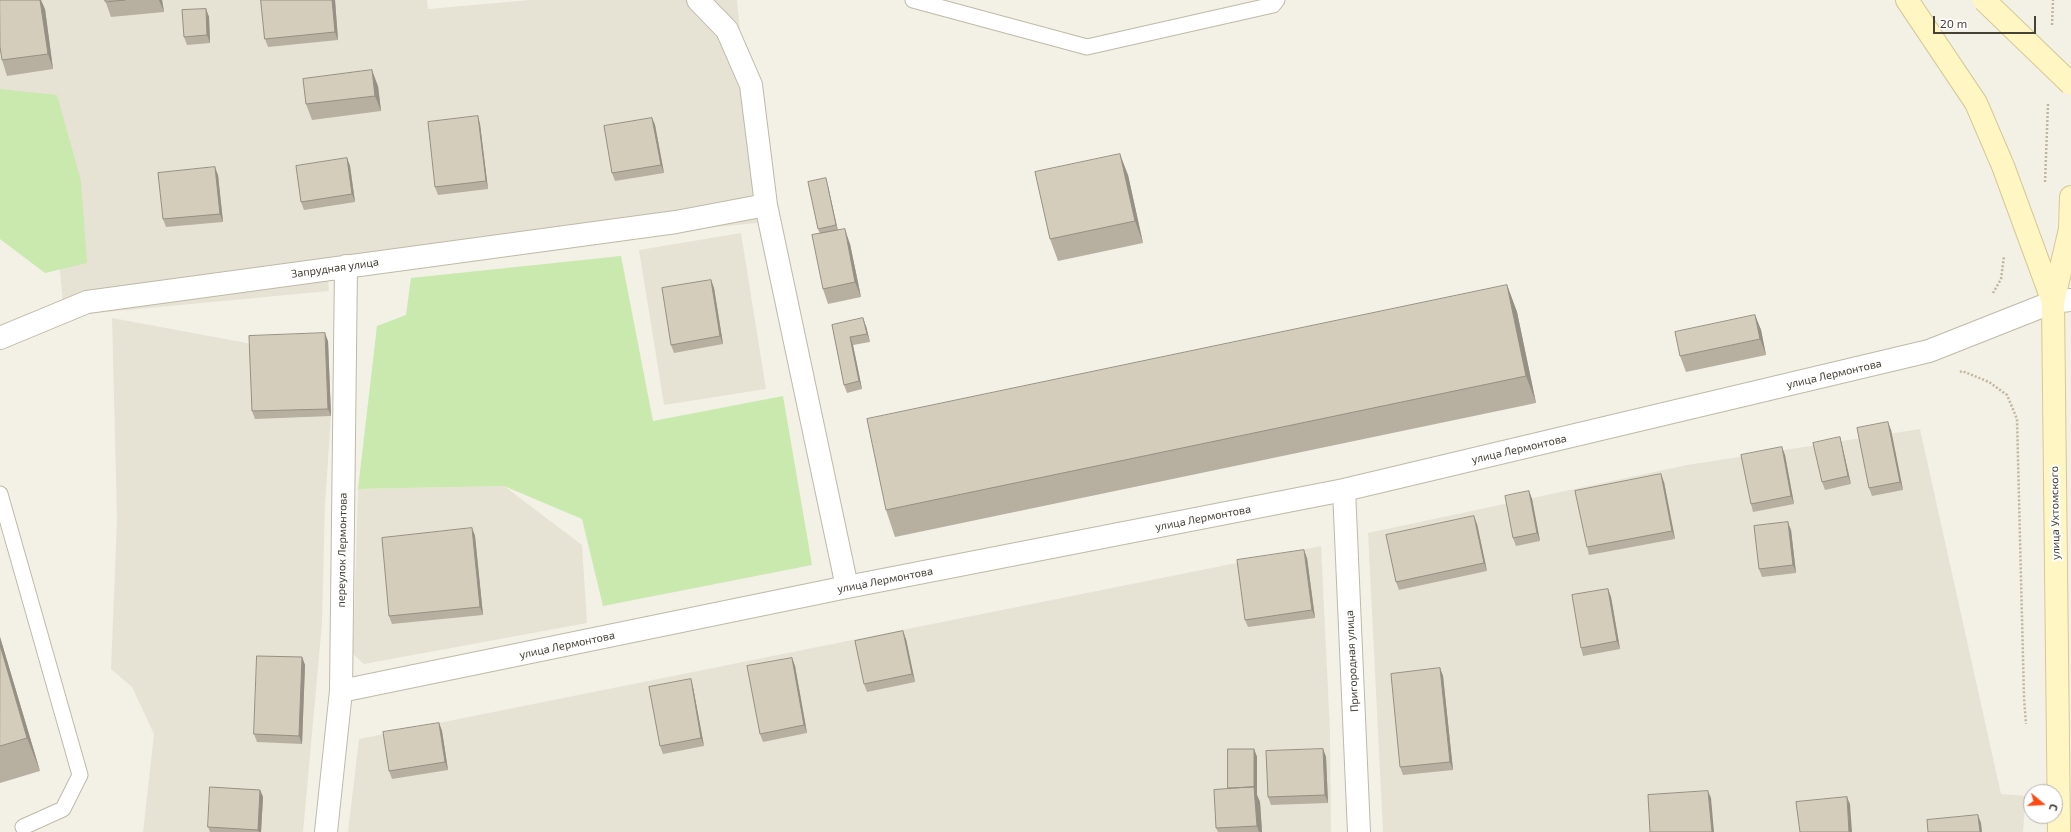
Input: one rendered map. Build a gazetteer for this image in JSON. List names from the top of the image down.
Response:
{
  "streets": {
    "main road": ["улица Ухтомского"],
    "street": [
      "Запрудная улица",
      "улица Лермонтова",
      "переулок Лермонтова",
      "Пригородная улица"
    ]
  },
  "crossings": [
    ["Запрудная улица", "переулок Лермонтова"],
    ["улица Лермонтова", "улица Ухтомского"],
    ["улица Лермонтова", "переулок Лермонтова"],
    ["улица Лермонтова", "Пригородная улица"]
  ],
  "scale_bar": "20 m",
  "north": "right"
}
